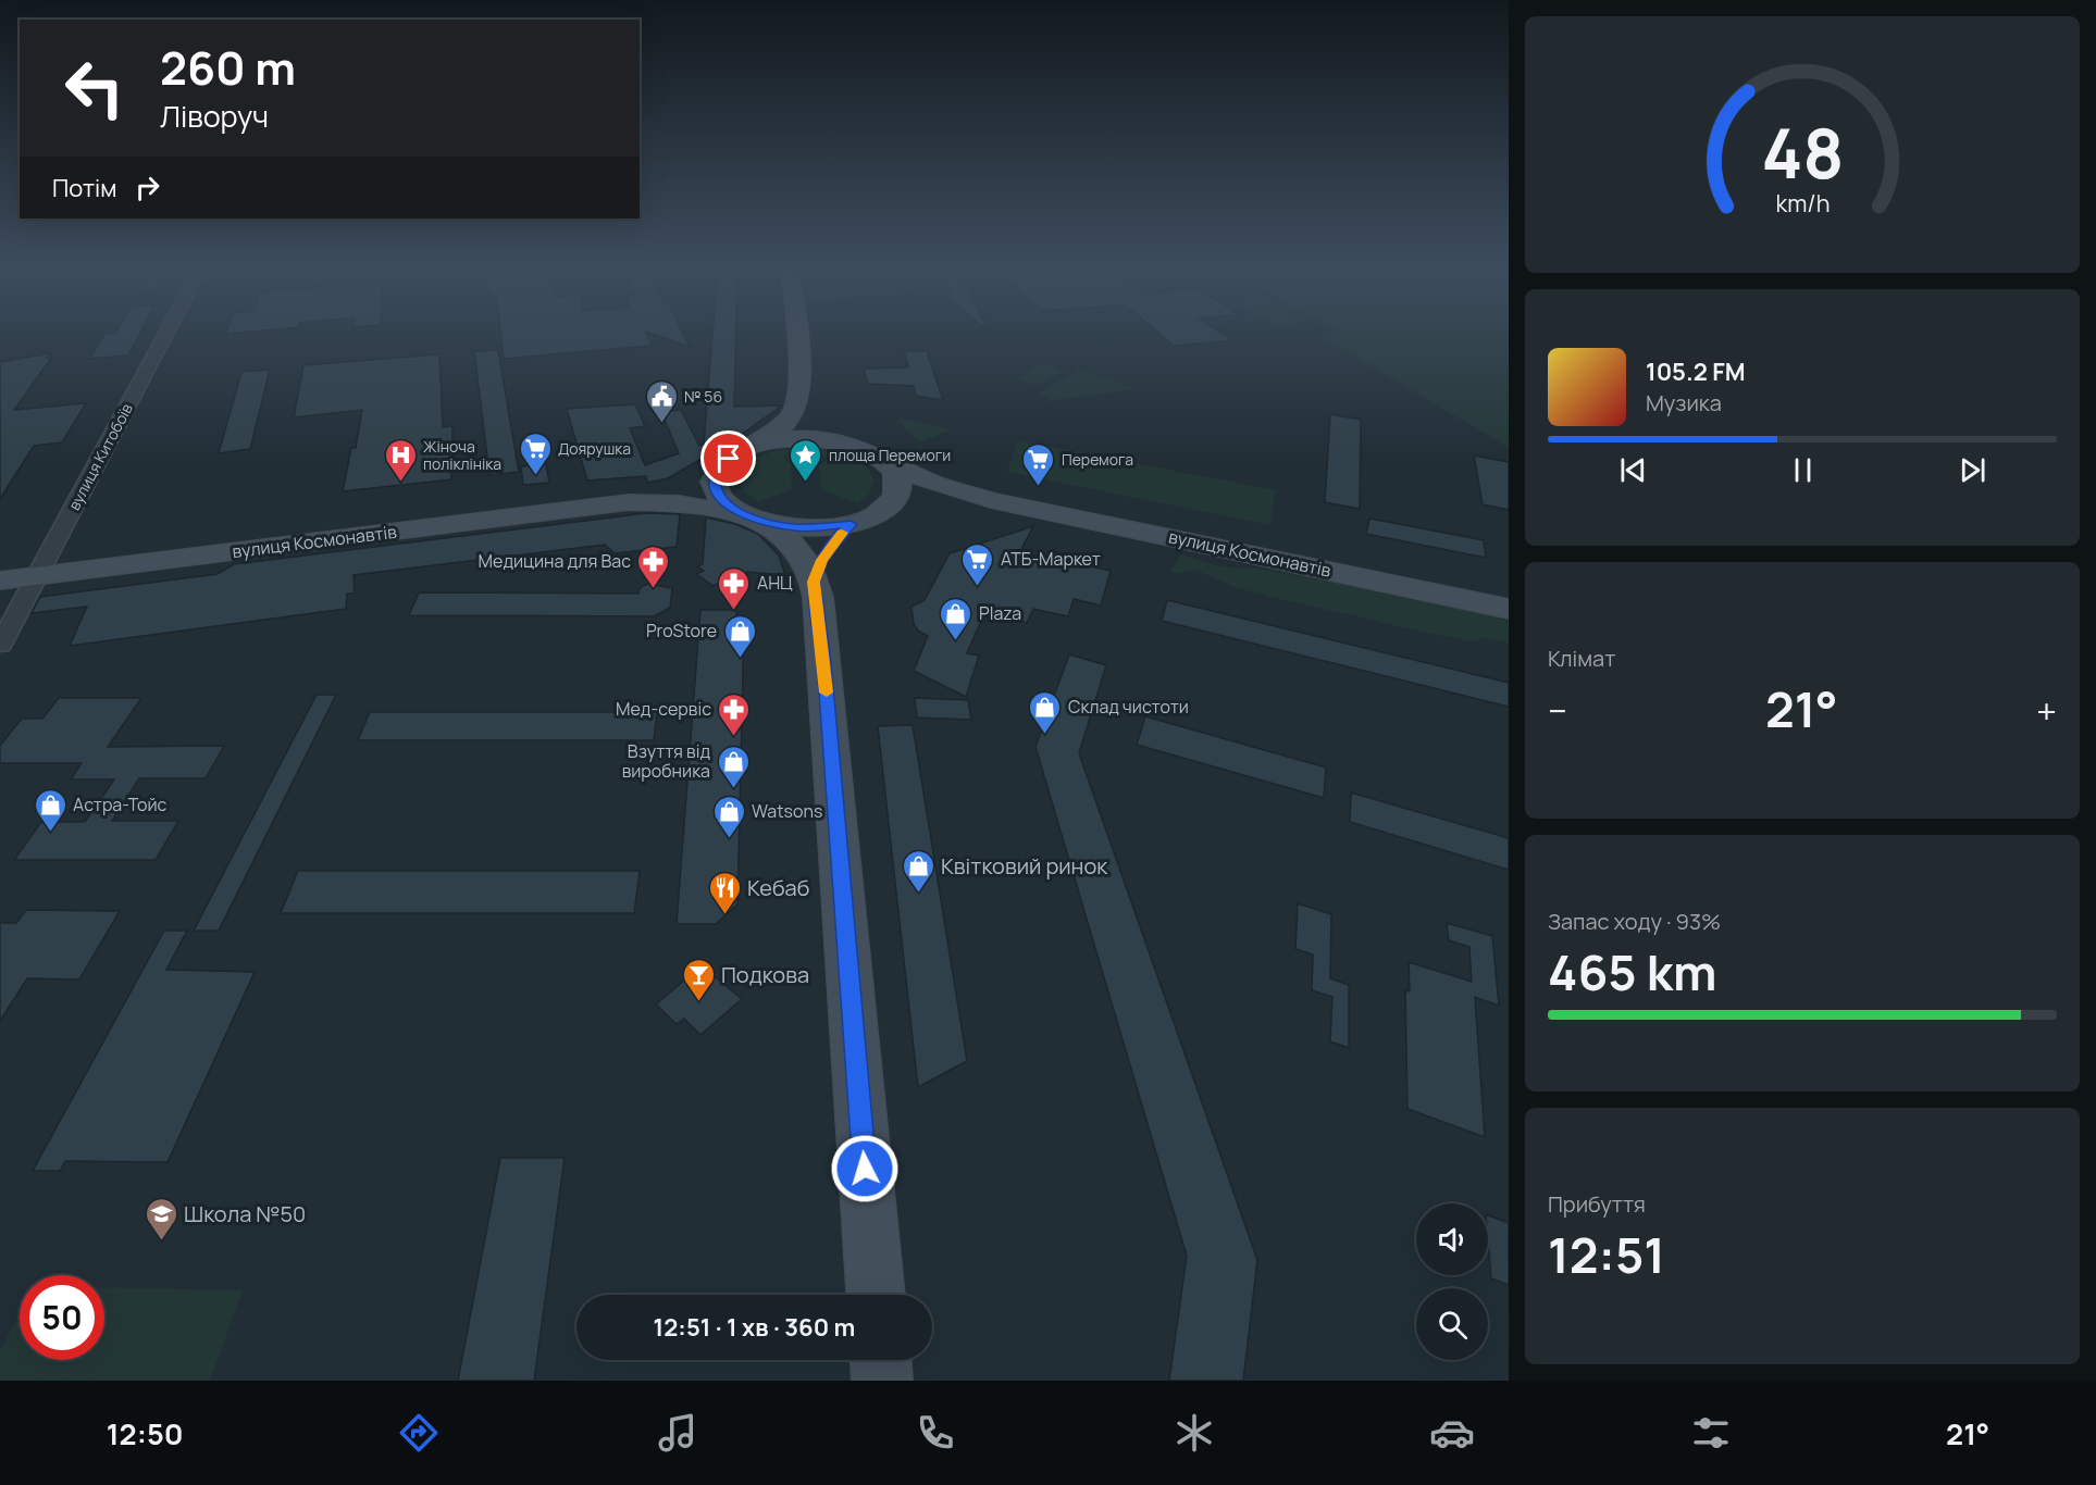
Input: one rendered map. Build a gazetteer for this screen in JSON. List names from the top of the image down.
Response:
{
  "streets": {
    "main road": ["вулиця Космонавтів"],
    "street": ["вулиця Китобоїв"]
  },
  "crossings": [
    ["вулиця Китобоїв", "вулиця Космонавтів"]
  ],
  "places": {
    "public building": ["№ 56"],
    "supermarket": ["Доярушка", "Перемога", "АТБ-Маркет"],
    "hospital": ["Жіноча поліклініка"],
    "place": ["площа Перемоги"],
    "pharmacy": ["Медицина для Вас", "АНЦ", "Мед-сервіс"],
    "shop": [
      "Plaza",
      "ProStore",
      "Склад чистоти",
      "Взуття від виробника",
      "Астра-Тойс",
      "Watsons",
      "Квітковий ринок"
    ],
    "restaurant": ["Кебаб"],
    "bar": ["Подкова"],
    "school or university": ["Школа №50"]
  },
  "page": {
    "turn": ["260 m", "Ліворуч"],
    "then": "Потім",
    "song": ["105.2 FM", "Музика"],
    "tile": [
      "Клімат",
      ["Запас ходу · 93%", "465 km"],
      ["Прибуття", "12:51"]
    ],
    "heat": ["−", "21°", "+"],
    "limit": "50",
    "trip": "12:51 · 1 хв · 360 m",
    "tabs": ["12:50", "21°"],
    "gauge": ["48", "km/h"]
  }
}
